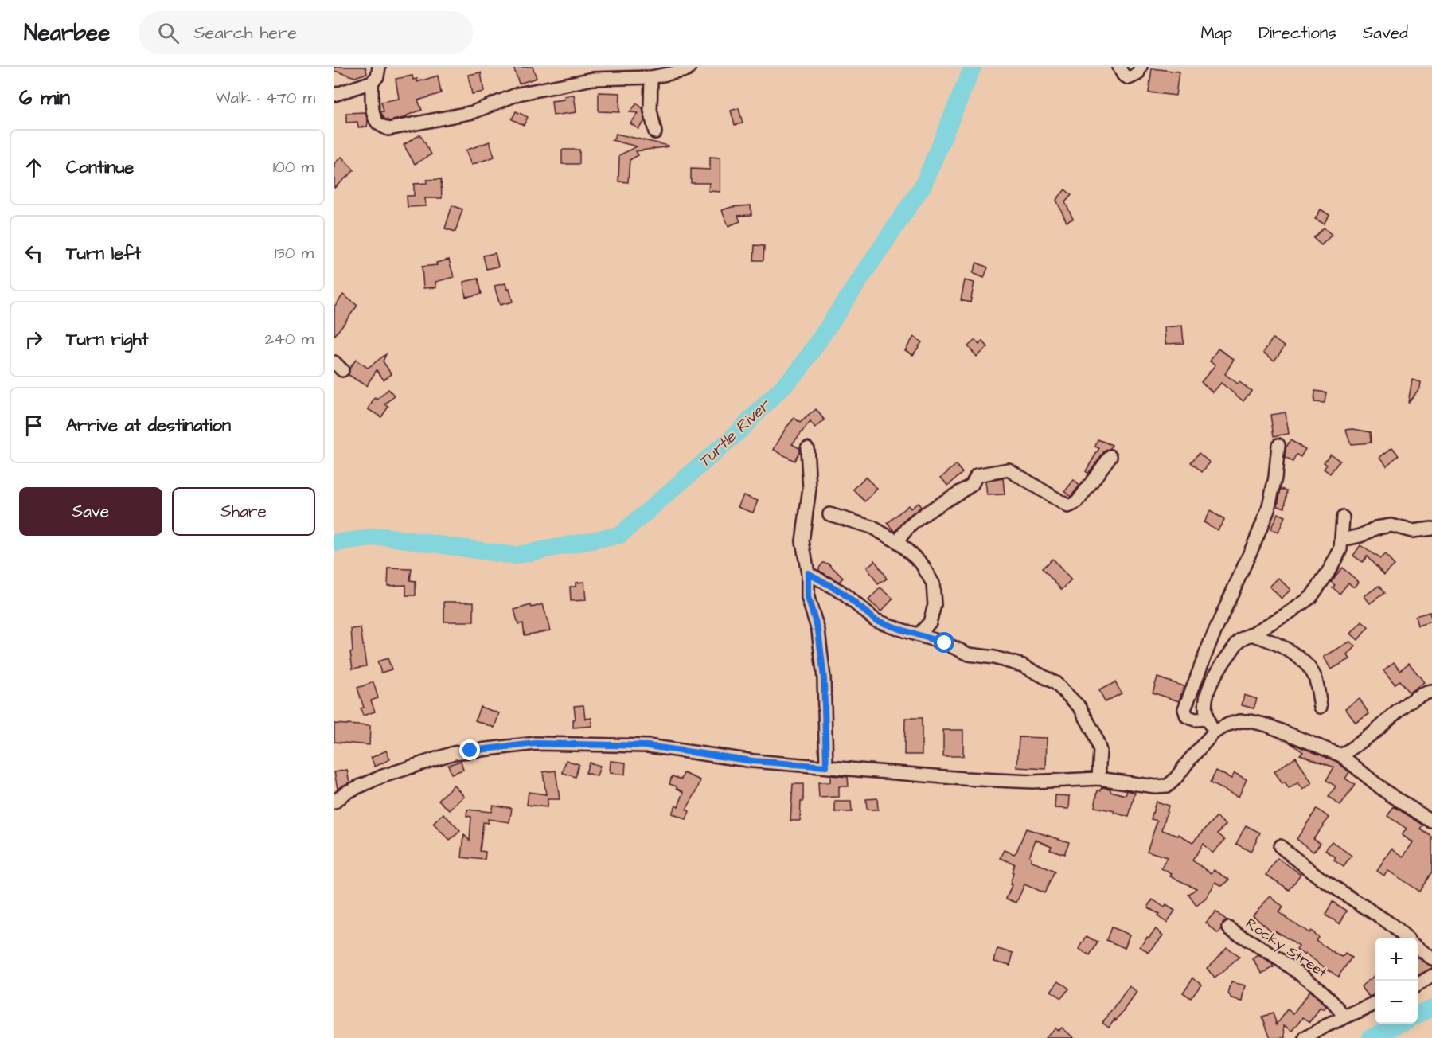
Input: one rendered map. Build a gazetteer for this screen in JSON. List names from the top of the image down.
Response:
{
  "streets": {
    "street": ["Rocky Street"]
  },
  "water": ["Turtle River"],
  "page": {
    "header": "Nearbee",
    "search": "Search here",
    "nav": ["Map", "Directions", "Saved"],
    "heading": ["6 min", "Walk · 470 m"],
    "list": [
      ["Continue", "100 m"],
      ["Turn left", "130 m"],
      ["Turn right", "240 m"],
      "Arrive at destination"
    ],
    "buttons": ["Save", "Share"],
    "map_buttons": ["+", "−"]
  }
}
